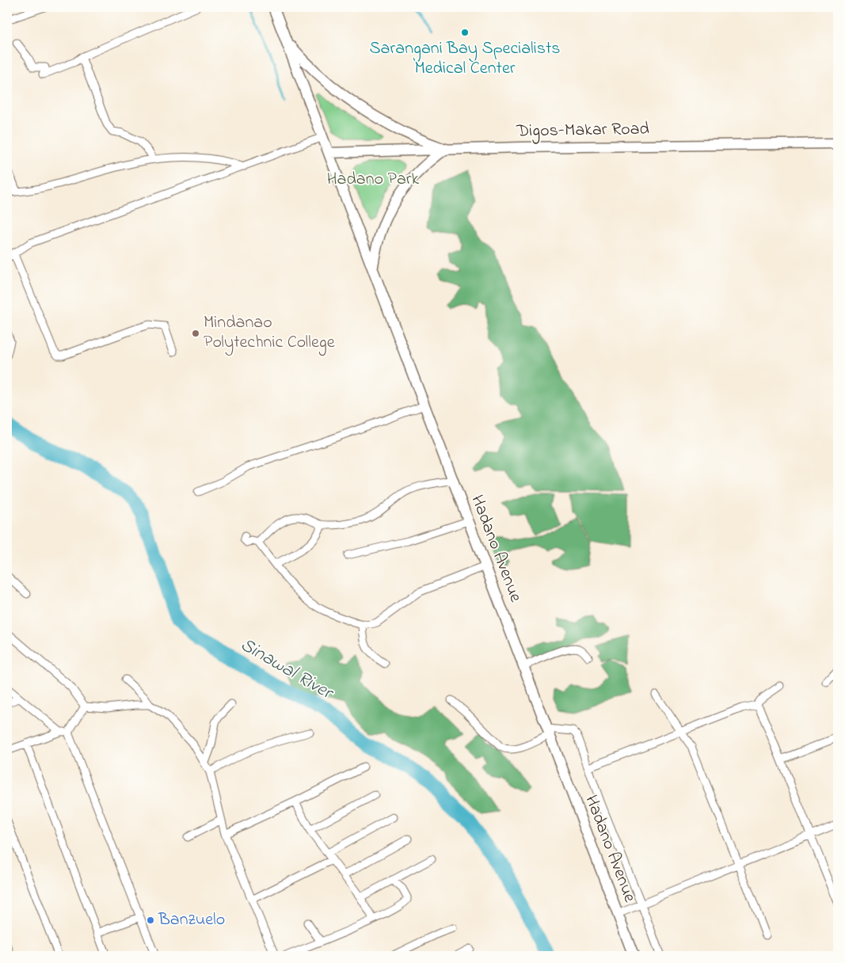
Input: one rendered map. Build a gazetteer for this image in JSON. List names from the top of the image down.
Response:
{
  "streets": {
    "main road": ["Digos-Makar Road", "Hadano Avenue"]
  },
  "crossings": [
    ["Digos-Makar Road", "Hadano Avenue"]
  ],
  "water": ["Sinawal River"],
  "parks": ["Hadano Park"],
  "places": ["Sarangani Bay Specialists Medical Center", "Mindanao Polytechnic College", "Banzuelo"]
}
